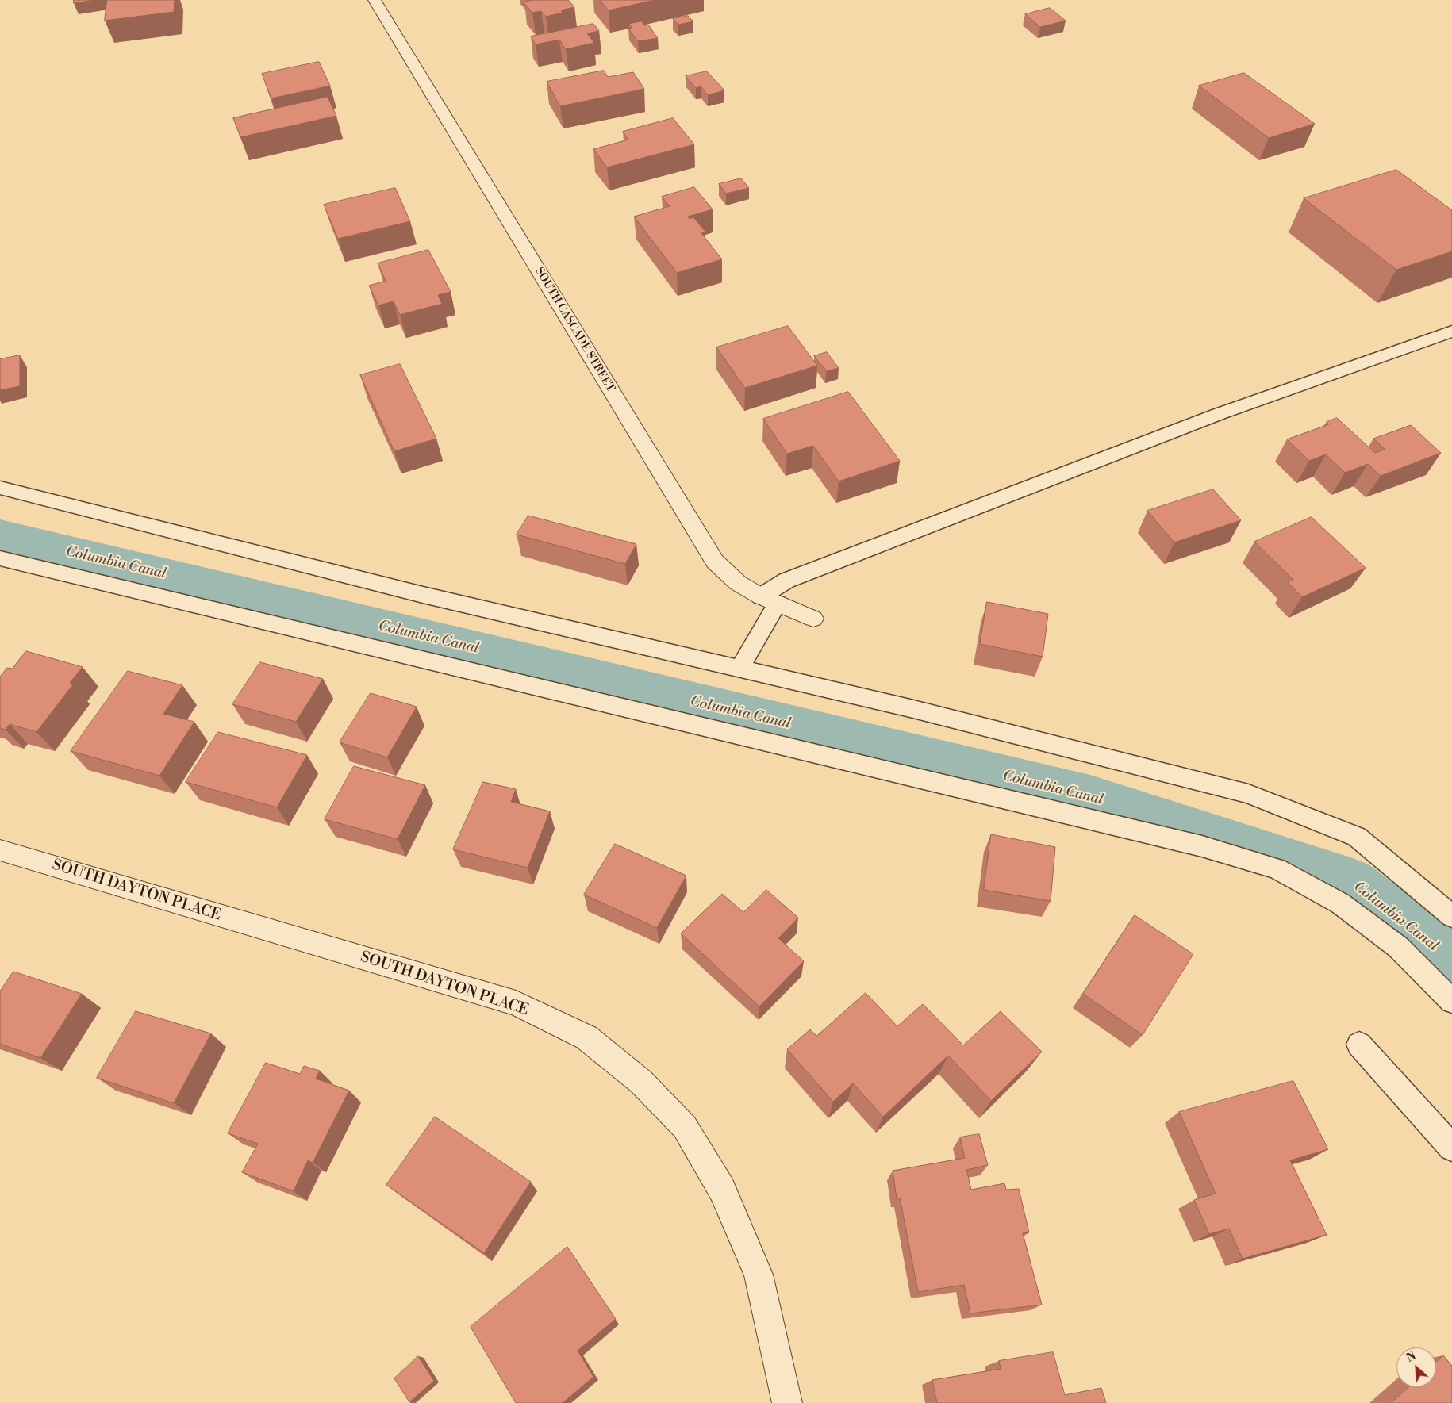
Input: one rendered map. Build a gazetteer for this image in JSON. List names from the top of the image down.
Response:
{
  "streets": {
    "street": ["SOUTH CASCADE STREET", "SOUTH DAYTON PLACE"]
  },
  "water": ["Columbia Canal"],
  "north": "top left"
}
